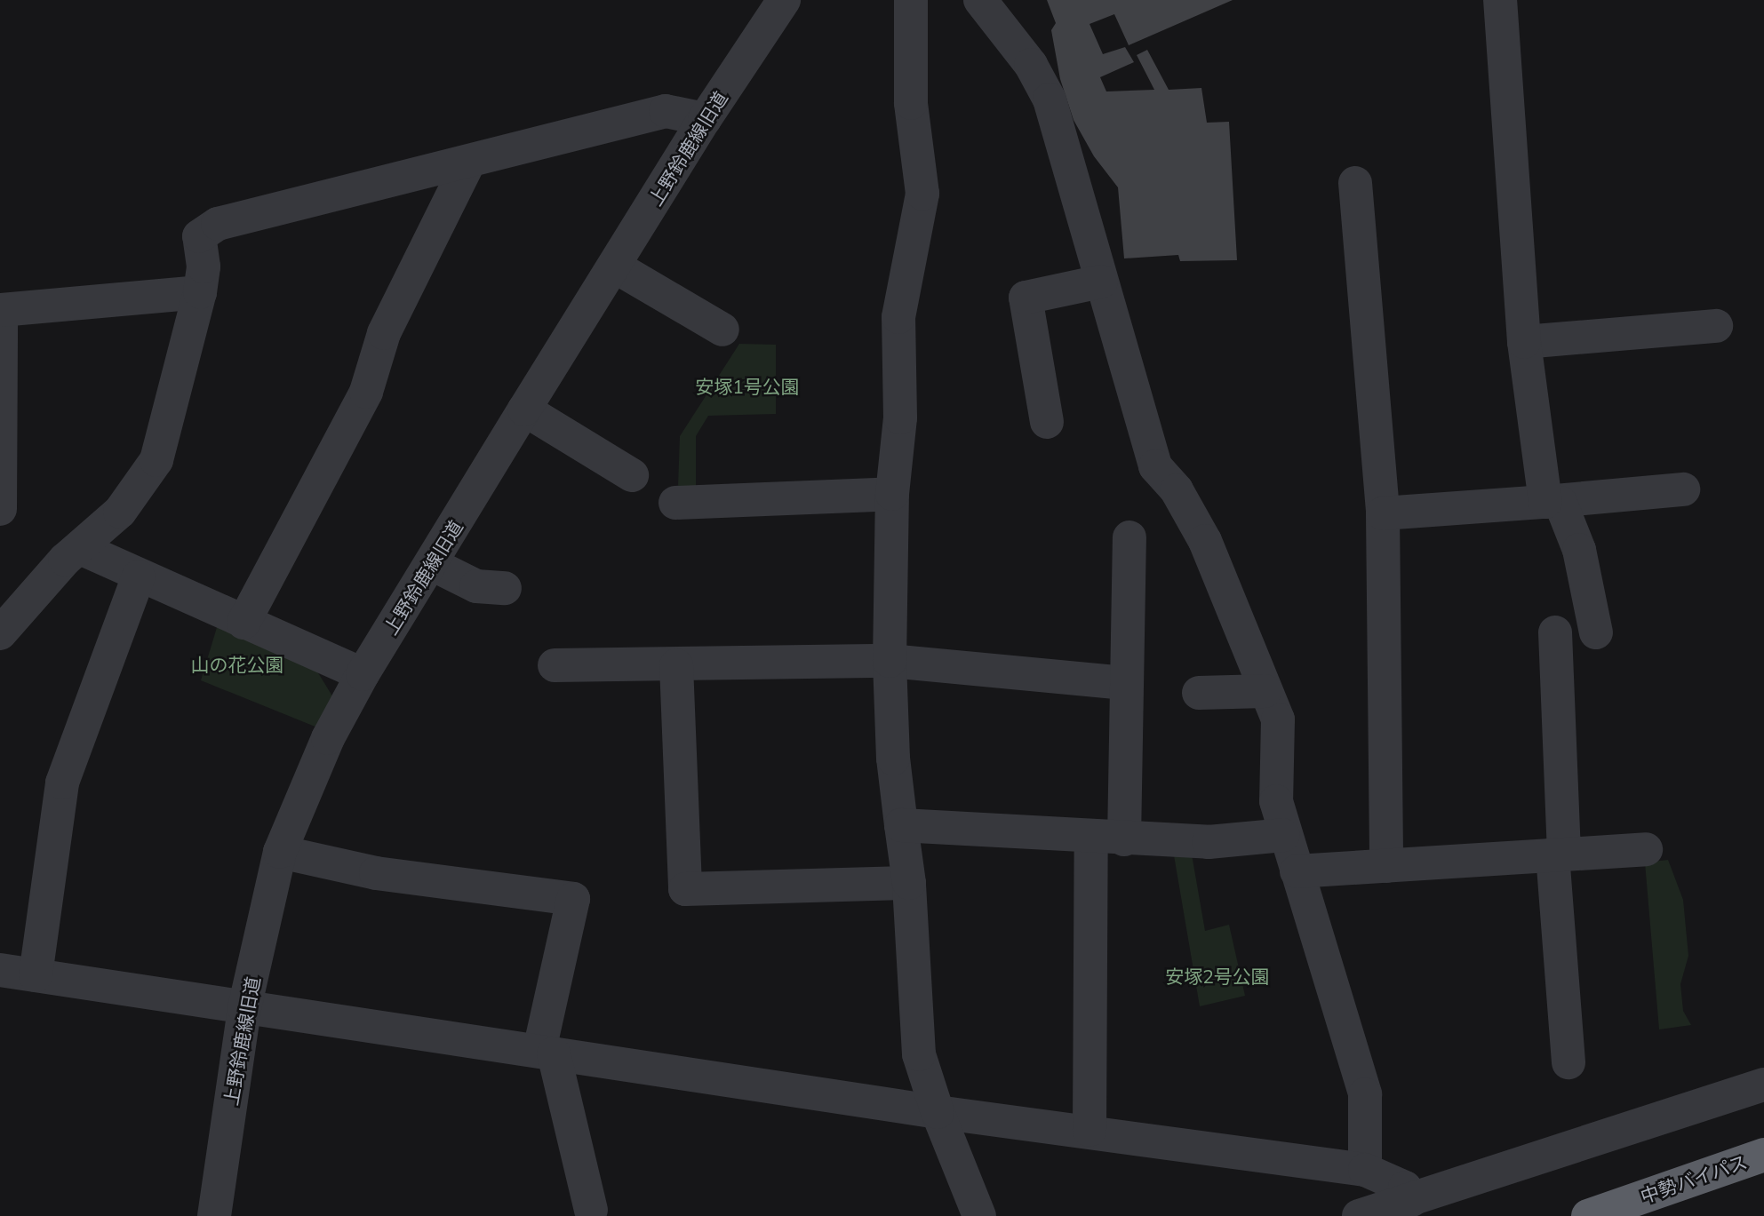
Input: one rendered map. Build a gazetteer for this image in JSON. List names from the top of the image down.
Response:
{
  "streets": {
    "highway": ["中勢バイパス"],
    "street": ["上野鈴鹿線旧道"]
  },
  "parks": ["安塚1号公園", "山の花公園", "安塚2号公園"]
}
